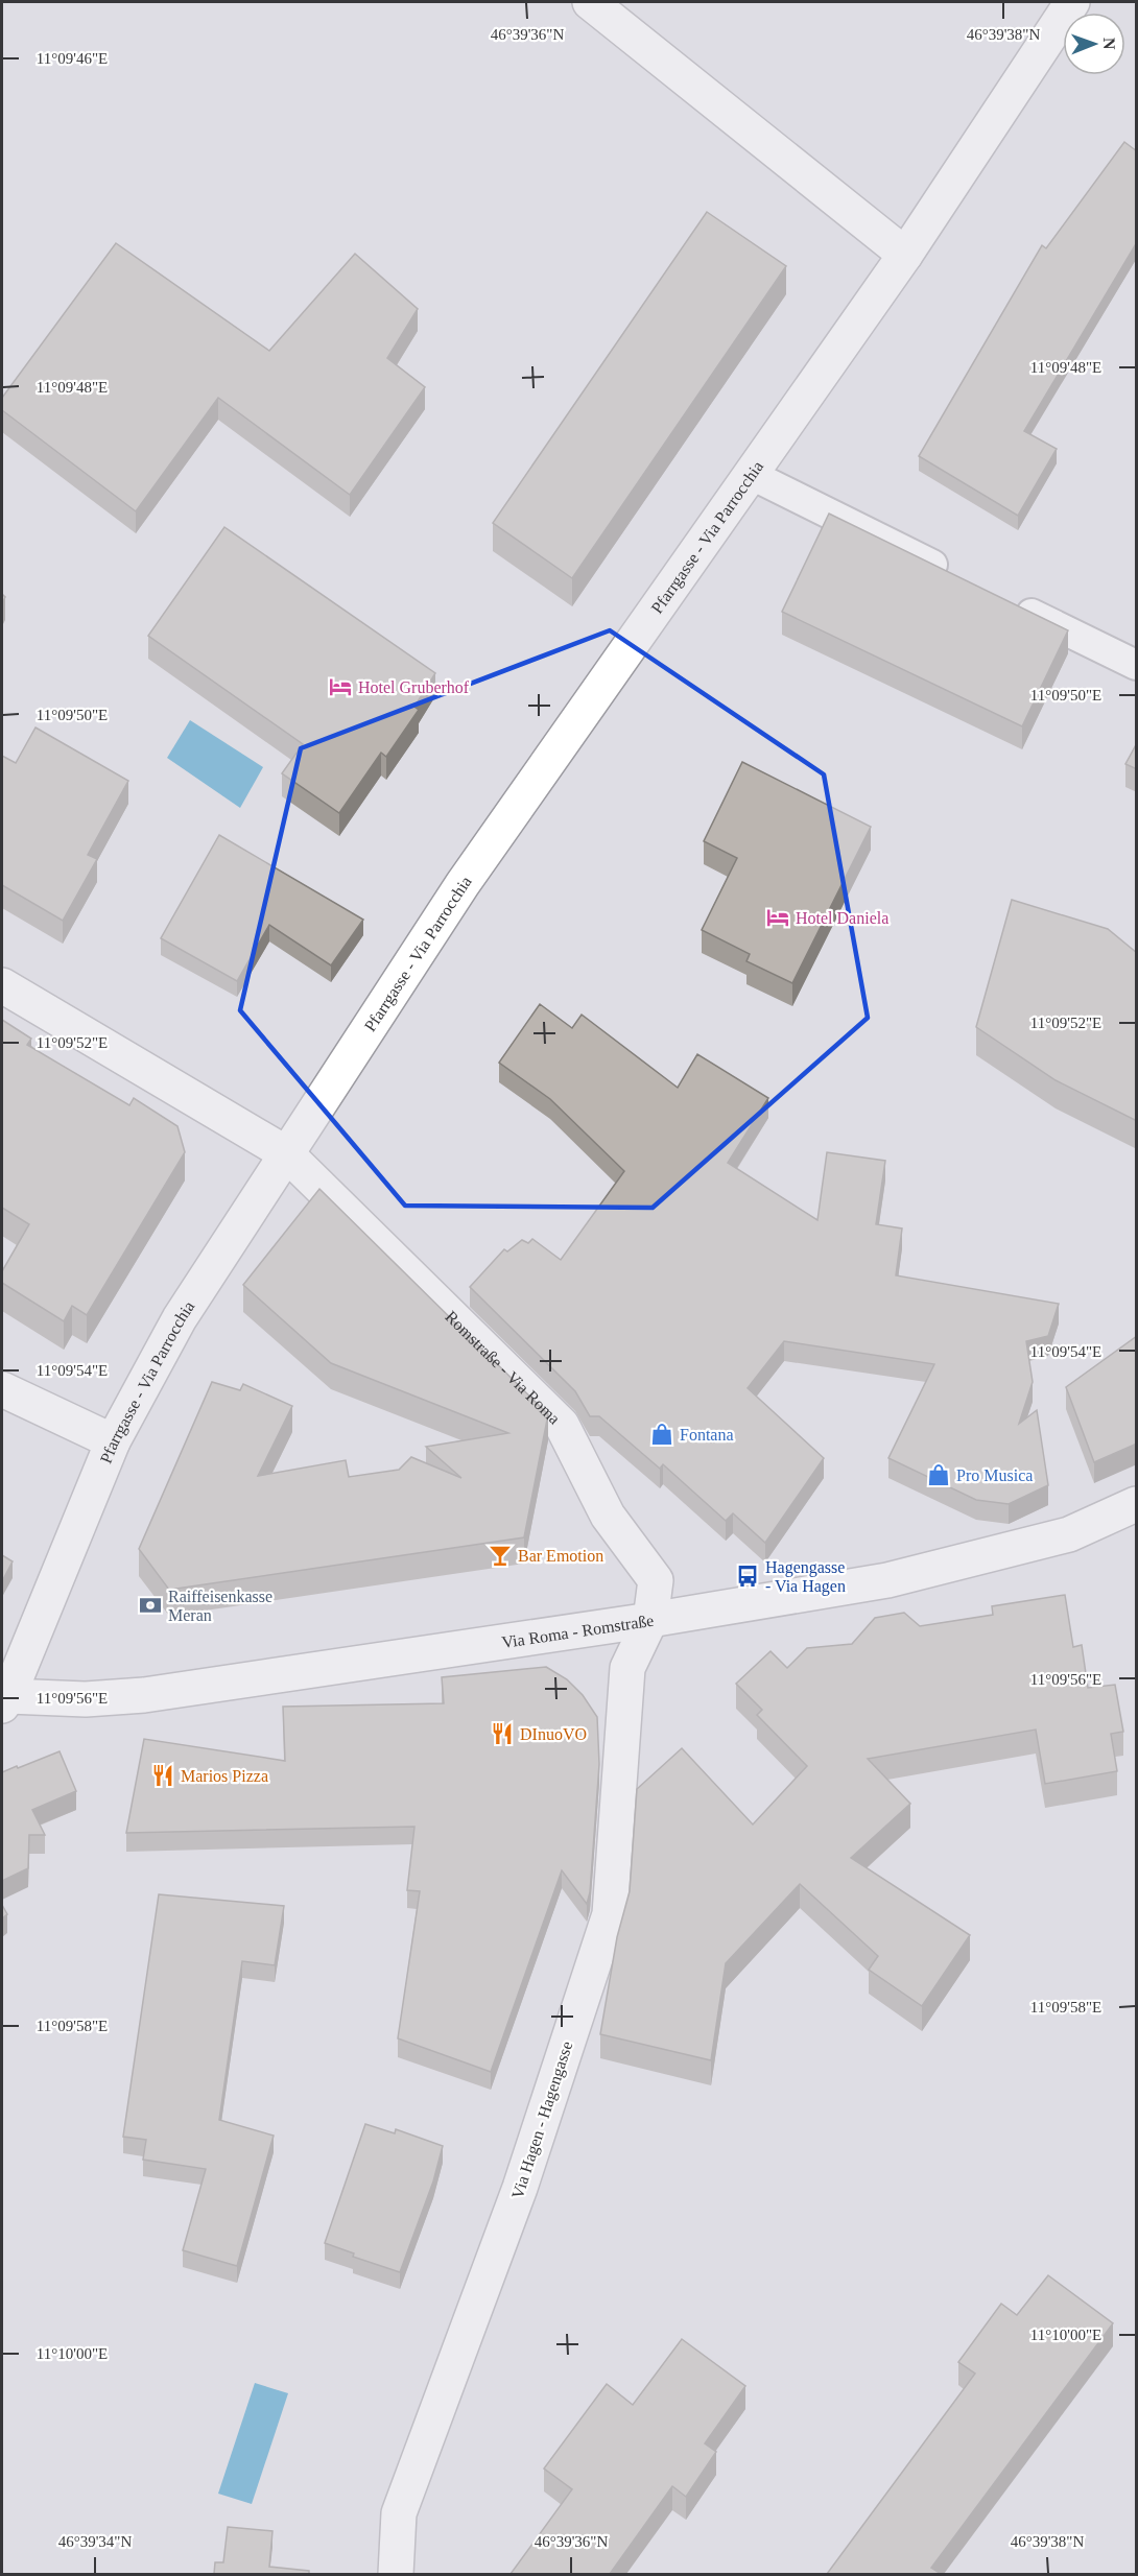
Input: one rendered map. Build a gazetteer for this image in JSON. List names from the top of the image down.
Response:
{
  "streets": {
    "street": [
      "Pfarrgasse - Via Parrocchia",
      "Romstraße - Via Roma",
      "Via Roma - Romstraße",
      "Via Hagen - Hagengasse"
    ]
  },
  "crossings": [
    ["Pfarrgasse - Via Parrocchia", "Romstraße - Via Roma"],
    ["Pfarrgasse - Via Parrocchia", "Via Roma - Romstraße"],
    ["Romstraße - Via Roma", "Via Roma - Romstraße"],
    ["Romstraße - Via Roma", "Via Hagen - Hagengasse"],
    ["Via Roma - Romstraße", "Via Hagen - Hagengasse"]
  ],
  "places": {
    "hotel": ["Hotel Gruberhof", "Hotel Daniela"],
    "shop": ["Fontana", "Pro Musica"],
    "bar": ["Bar Emotion"],
    "bus stop": ["Hagengasse - Via Hagen"],
    "bank": ["Raiffeisenkasse Meran"],
    "restaurant": ["DInuoVO", "Marios Pizza"]
  },
  "north": "right",
  "coordinates": [
    "46°39'36\"N",
    "46°39'38\"N",
    "11°09'46\"E",
    "11°09'48\"E",
    "11°09'50\"E",
    "11°09'52\"E",
    "11°09'54\"E",
    "11°09'56\"E",
    "11°09'58\"E",
    "11°10'00\"E",
    "46°39'34\"N"
  ]
}
